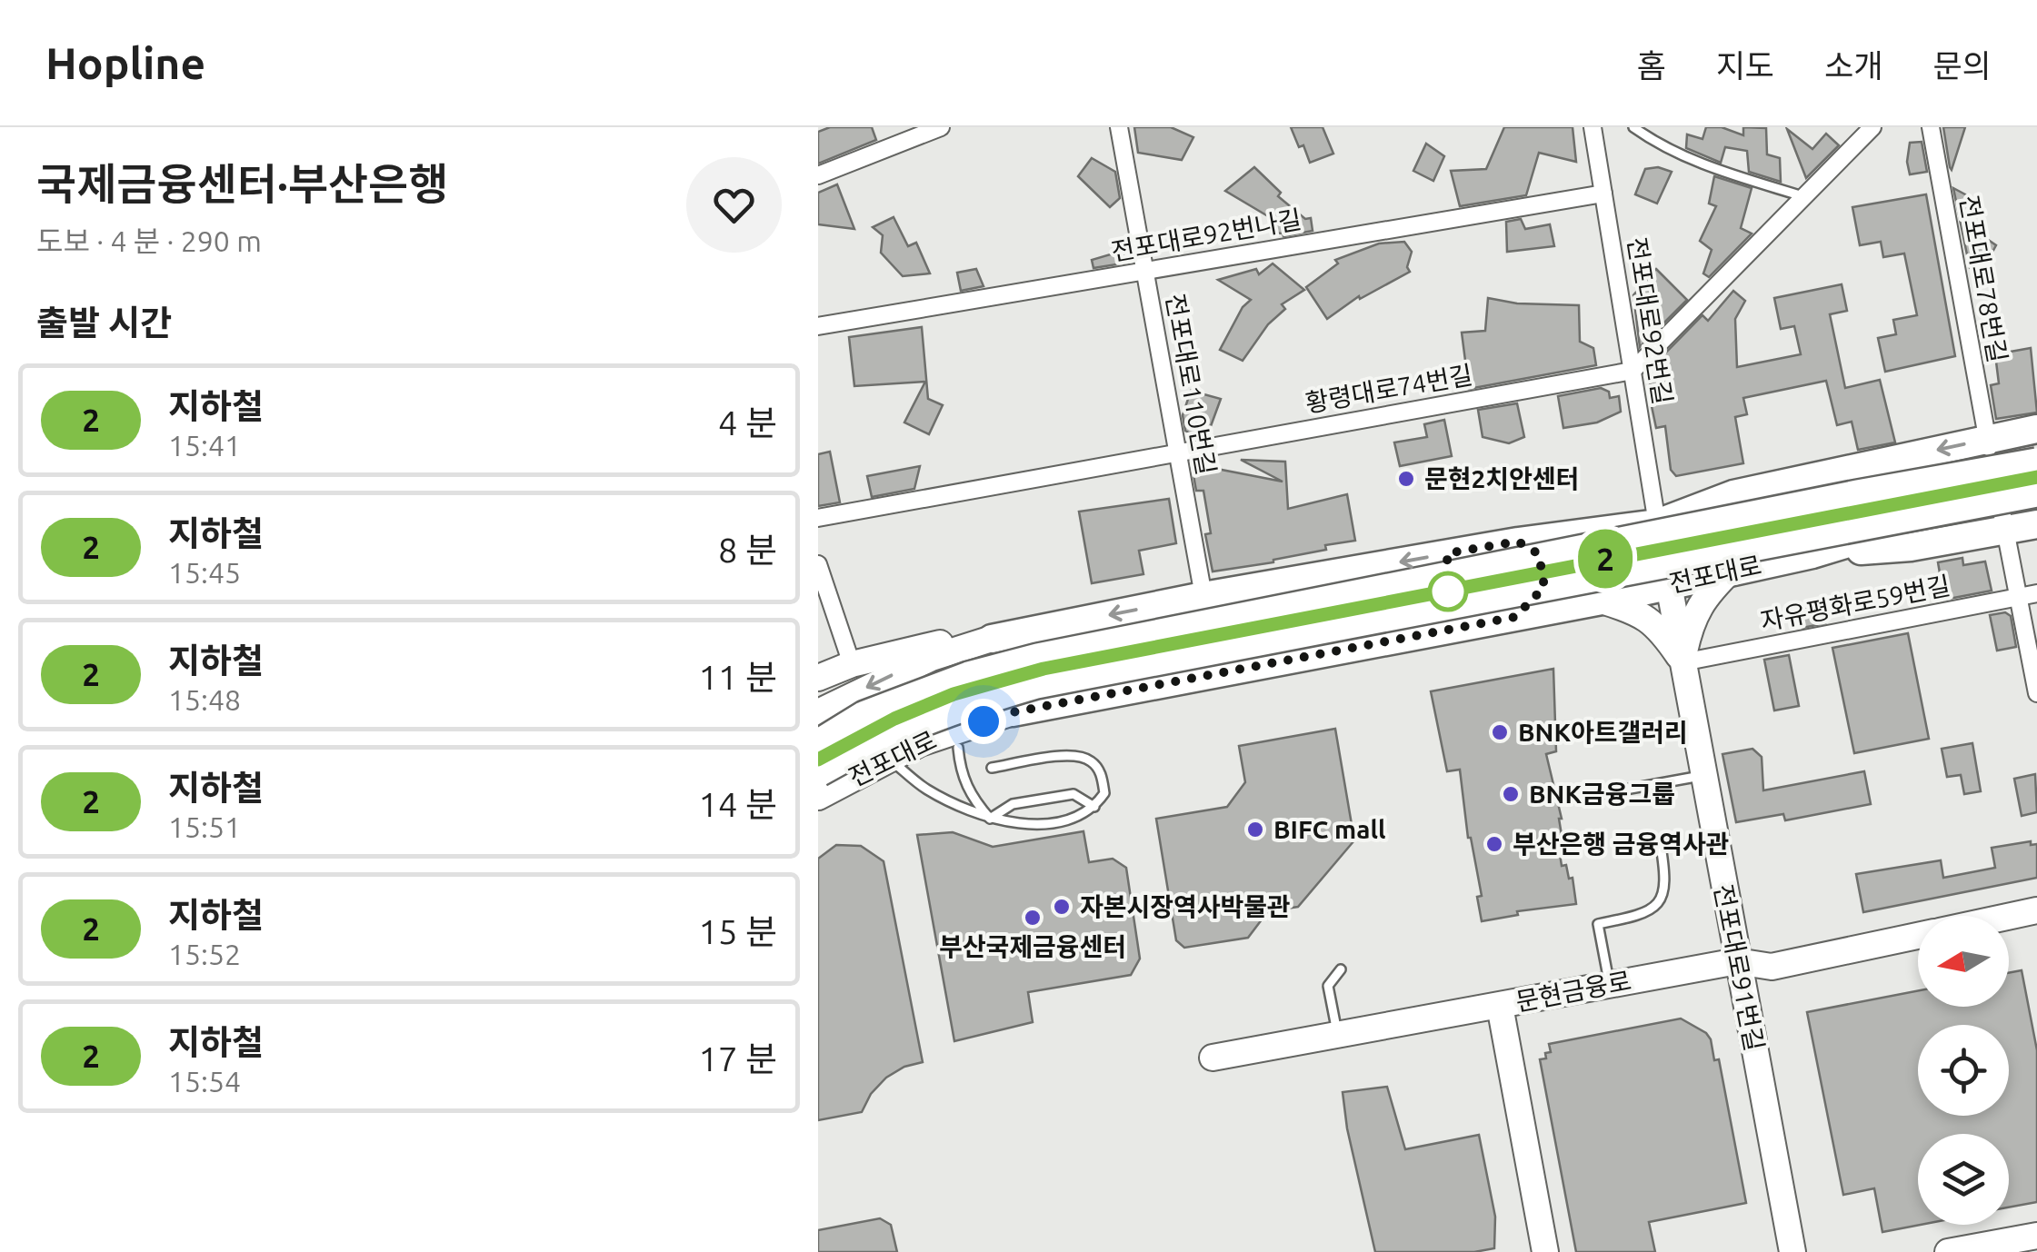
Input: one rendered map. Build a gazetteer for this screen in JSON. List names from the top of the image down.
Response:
{
  "streets": {
    "main road": ["전포대로", "전포대로91번길", "문현금융로"],
    "street": [
      "전포대로92번나길",
      "전포대로78번길",
      "전포대로92번길",
      "전포대로110번길",
      "황령대로74번길",
      "자유평화로59번길"
    ]
  },
  "crossings": [
    ["전포대로92번나길", "전포대로92번길"],
    ["전포대로92번나길", "전포대로110번길"],
    ["전포대로78번길", "전포대로"],
    ["전포대로78번길", "자유평화로59번길"],
    ["전포대로92번길", "황령대로74번길"],
    ["전포대로92번길", "전포대로91번길"],
    ["전포대로110번길", "황령대로74번길"],
    ["전포대로", "전포대로91번길"],
    ["자유평화로59번길", "전포대로91번길"],
    ["전포대로91번길", "문현금융로"]
  ],
  "places": [
    "문현2치안센터",
    "BNK아트갤러리",
    "BNK금융그룹",
    "BIFC mall",
    "부산은행 금융역사관",
    "자본시장역사박물관",
    "부산국제금융센터"
  ],
  "lines": ["metro line 2"],
  "north": "left",
  "page": {
    "header": "Hopline",
    "nav": [
      "홈",
      "지도",
      "소개",
      "문의"
    ],
    "heading": [
      ["국제금융센터·부산은행", "도보 · 4 분 · 290 m"],
      "출발 시간"
    ],
    "on_map": "2",
    "list": [
      {
        "mark": "2",
        "name": "지하철",
        "note": "15:41",
        "value": "4 분"
      },
      {
        "mark": "2",
        "name": "지하철",
        "note": "15:45",
        "value": "8 분"
      },
      {
        "mark": "2",
        "name": "지하철",
        "note": "15:48",
        "value": "11 분"
      },
      {
        "mark": "2",
        "name": "지하철",
        "note": "15:51",
        "value": "14 분"
      },
      {
        "mark": "2",
        "name": "지하철",
        "note": "15:52",
        "value": "15 분"
      },
      {
        "mark": "2",
        "name": "지하철",
        "note": "15:54",
        "value": "17 분"
      }
    ]
  }
}
